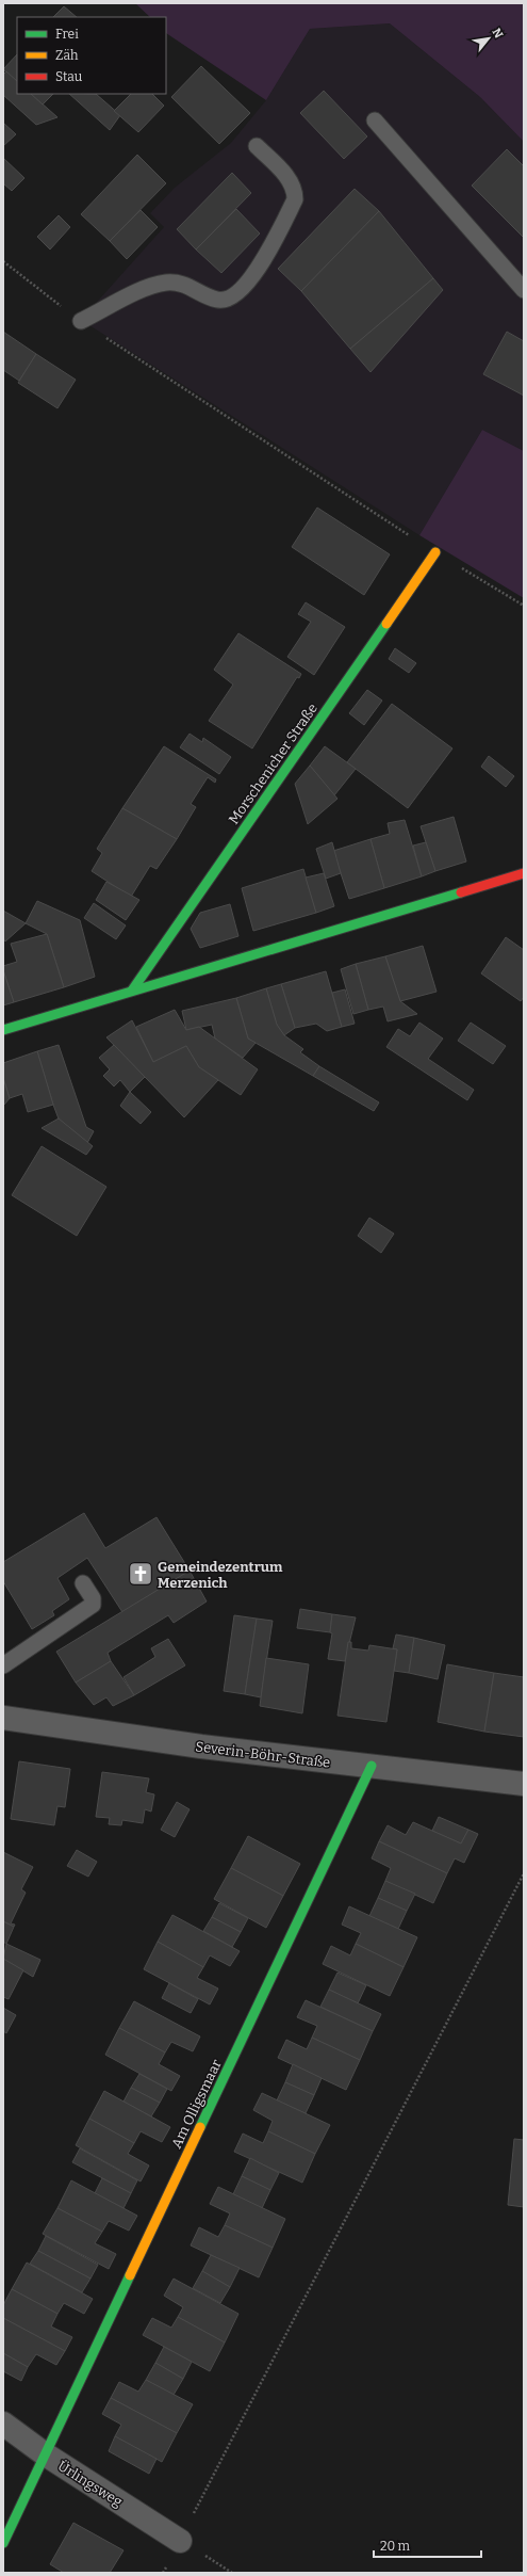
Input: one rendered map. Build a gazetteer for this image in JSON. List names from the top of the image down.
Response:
{
  "streets": {
    "street": [
      "Morschenicher Straße",
      "Severin-Böhr-Straße",
      "Am Olligsmaar",
      "Ürlingsweg"
    ]
  },
  "crossings": [
    ["Severin-Böhr-Straße", "Am Olligsmaar"],
    ["Am Olligsmaar", "Ürlingsweg"]
  ],
  "places": {
    "church": ["Gemeindezentrum Merzenich"]
  },
  "legend": ["Frei", "Zäh", "Stau"],
  "scale_bar": "20 m",
  "north": "top right"
}
